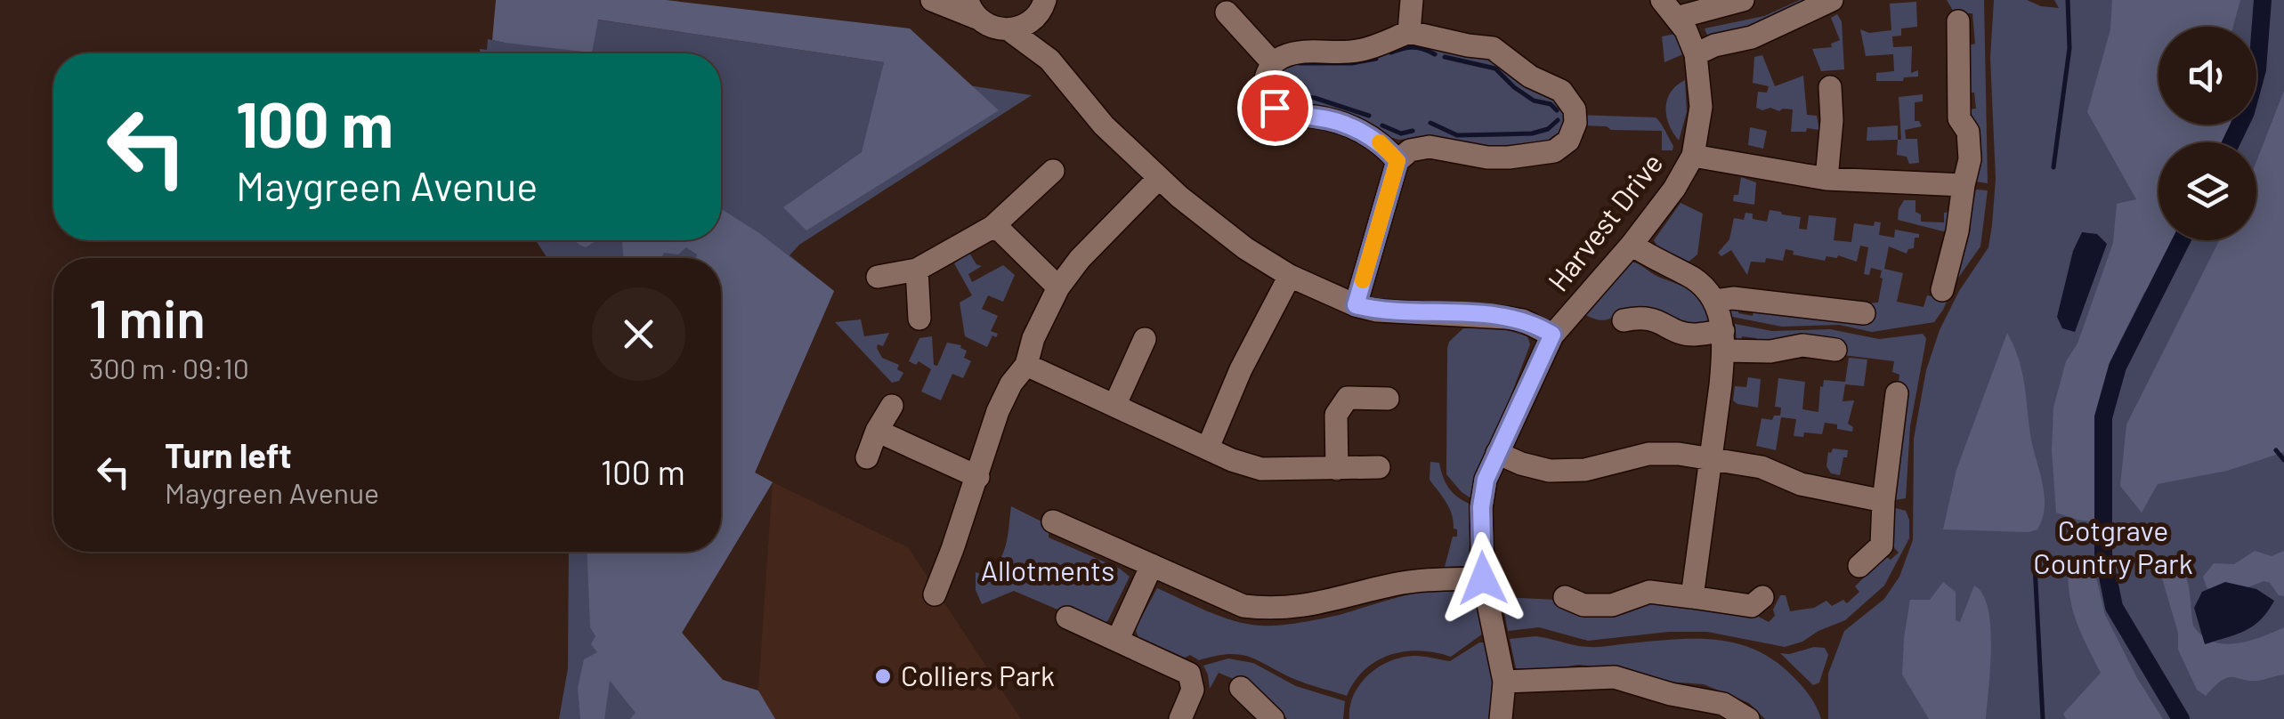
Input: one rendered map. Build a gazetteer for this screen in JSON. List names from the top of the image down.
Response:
{
  "streets": {
    "street": ["Harvest Drive"]
  },
  "parks": ["Cotgrave Country Park", "Allotments"],
  "places": ["Colliers Park"],
  "page": {
    "turn": ["100 m", "Maygreen Avenue"],
    "heading": ["1 min", "300 m · 09:10"],
    "list": [
      {
        "name": "Turn left",
        "note": "Maygreen Avenue",
        "value": "100 m"
      }
    ]
  }
}
